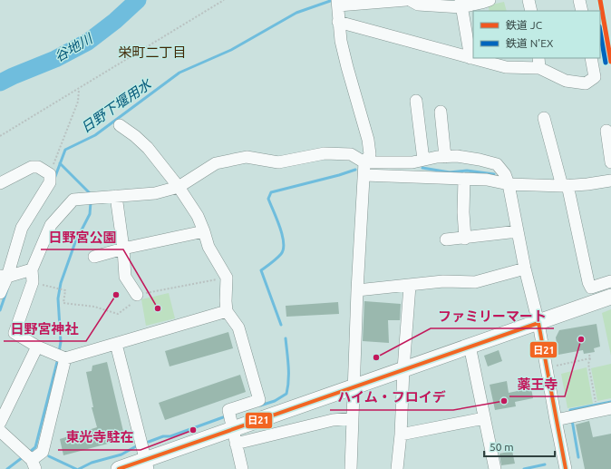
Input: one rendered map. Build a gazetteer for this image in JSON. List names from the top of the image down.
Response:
{
  "districts": ["栄町二丁目"],
  "water": ["谷地川", "日野下堰用水"],
  "places": [
    "日野宮神社",
    "日野宮公園",
    "薬王寺",
    "ファミリーマート",
    "ハイム・フロイデ",
    "東光寺駐在"
  ],
  "lines": ["rail line JC", "rail line N'EX", "transit line 日21"],
  "legend": ["鉄道 JC", "鉄道 N'EX"],
  "scale_bar": "50 m"
}
